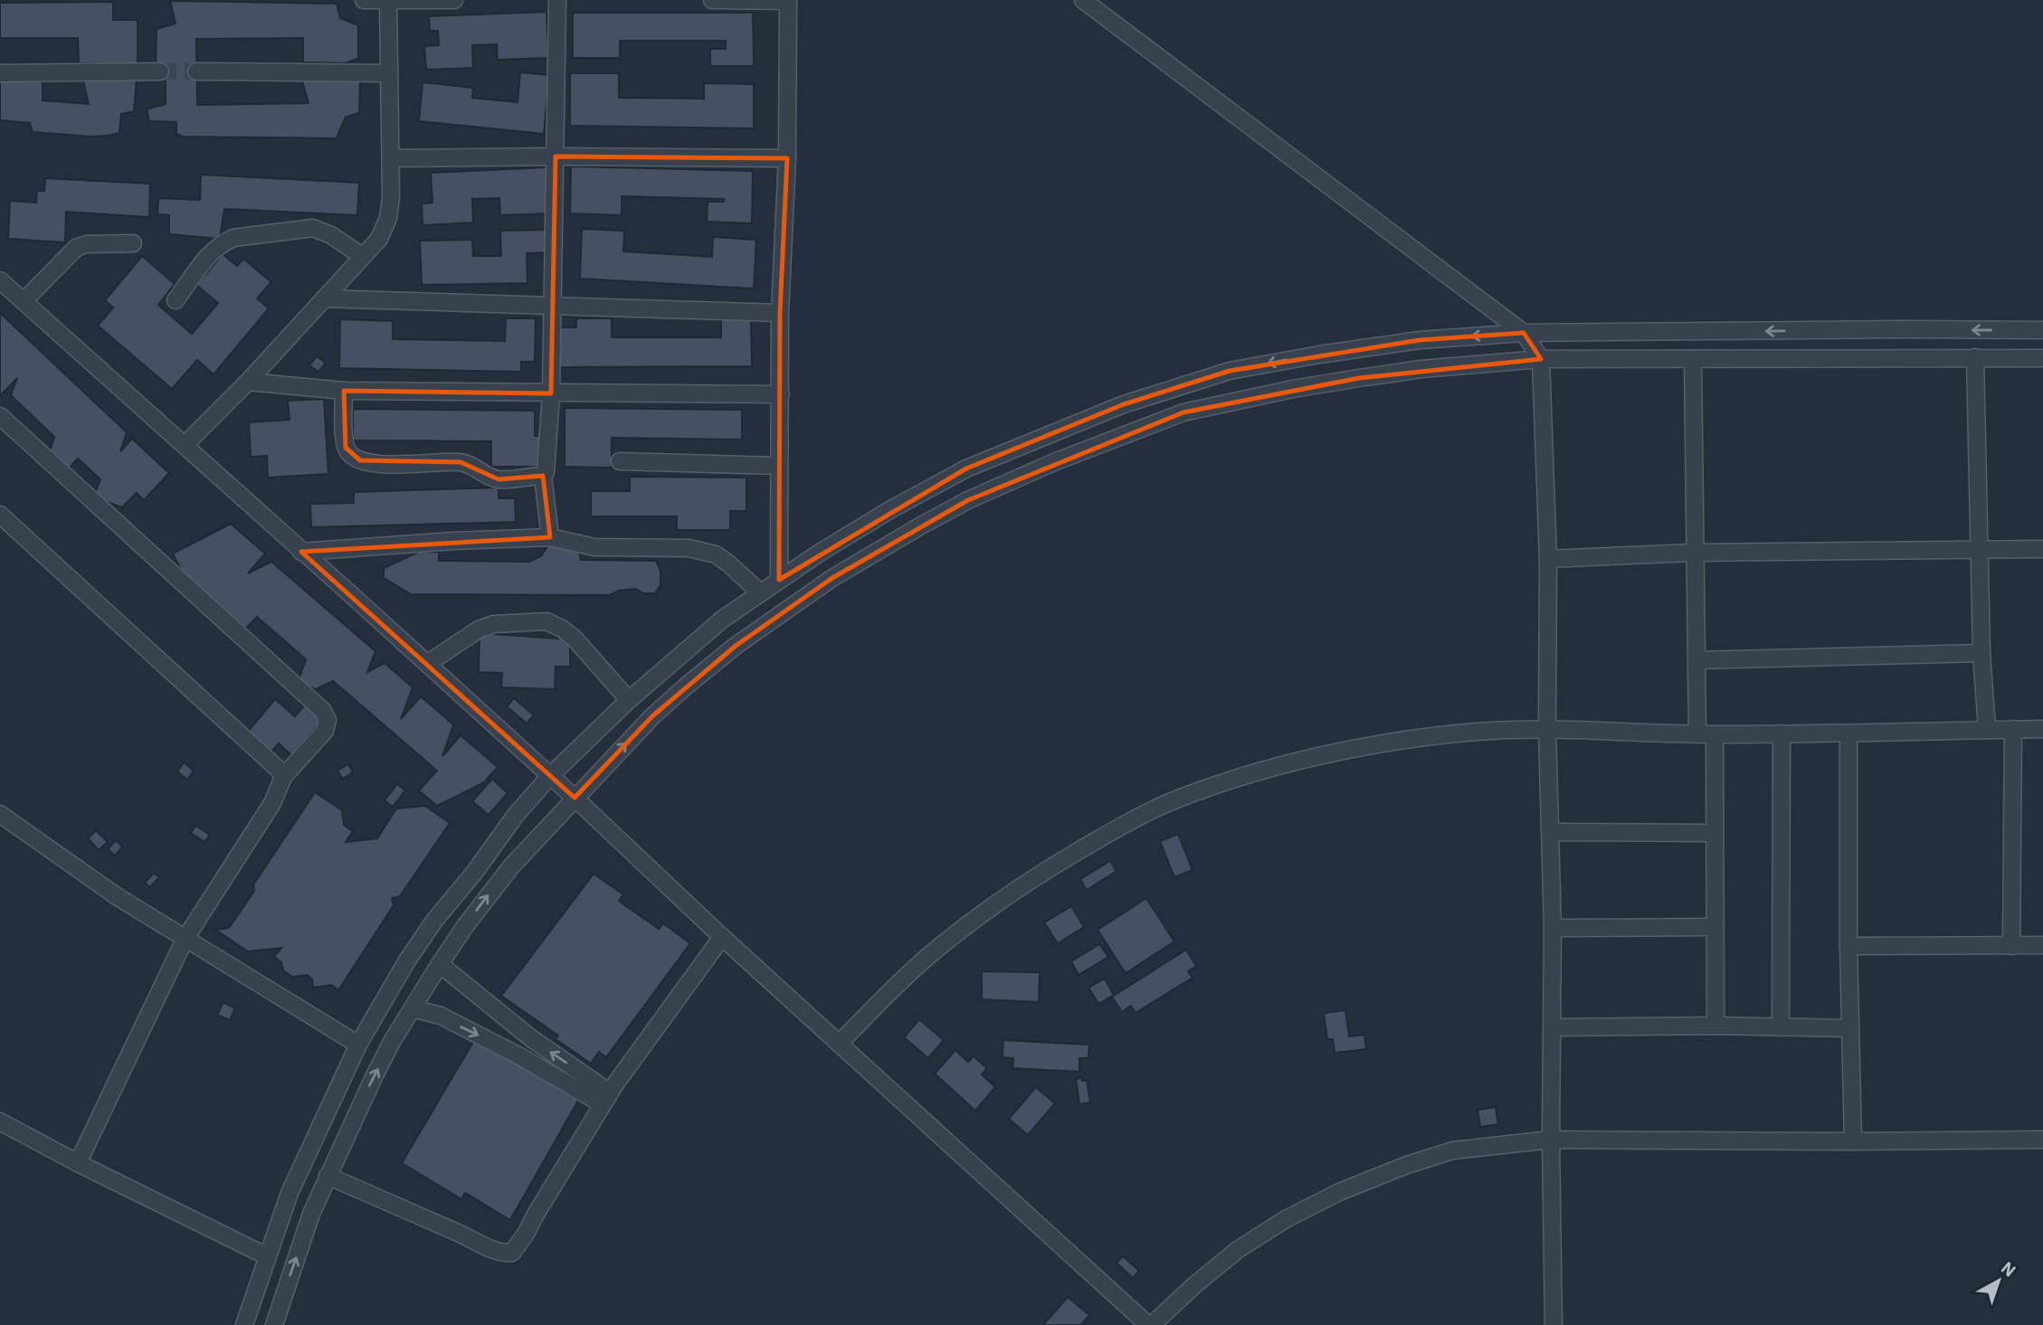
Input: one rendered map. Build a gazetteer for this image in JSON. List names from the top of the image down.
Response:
{
  "north": "top right"
}
